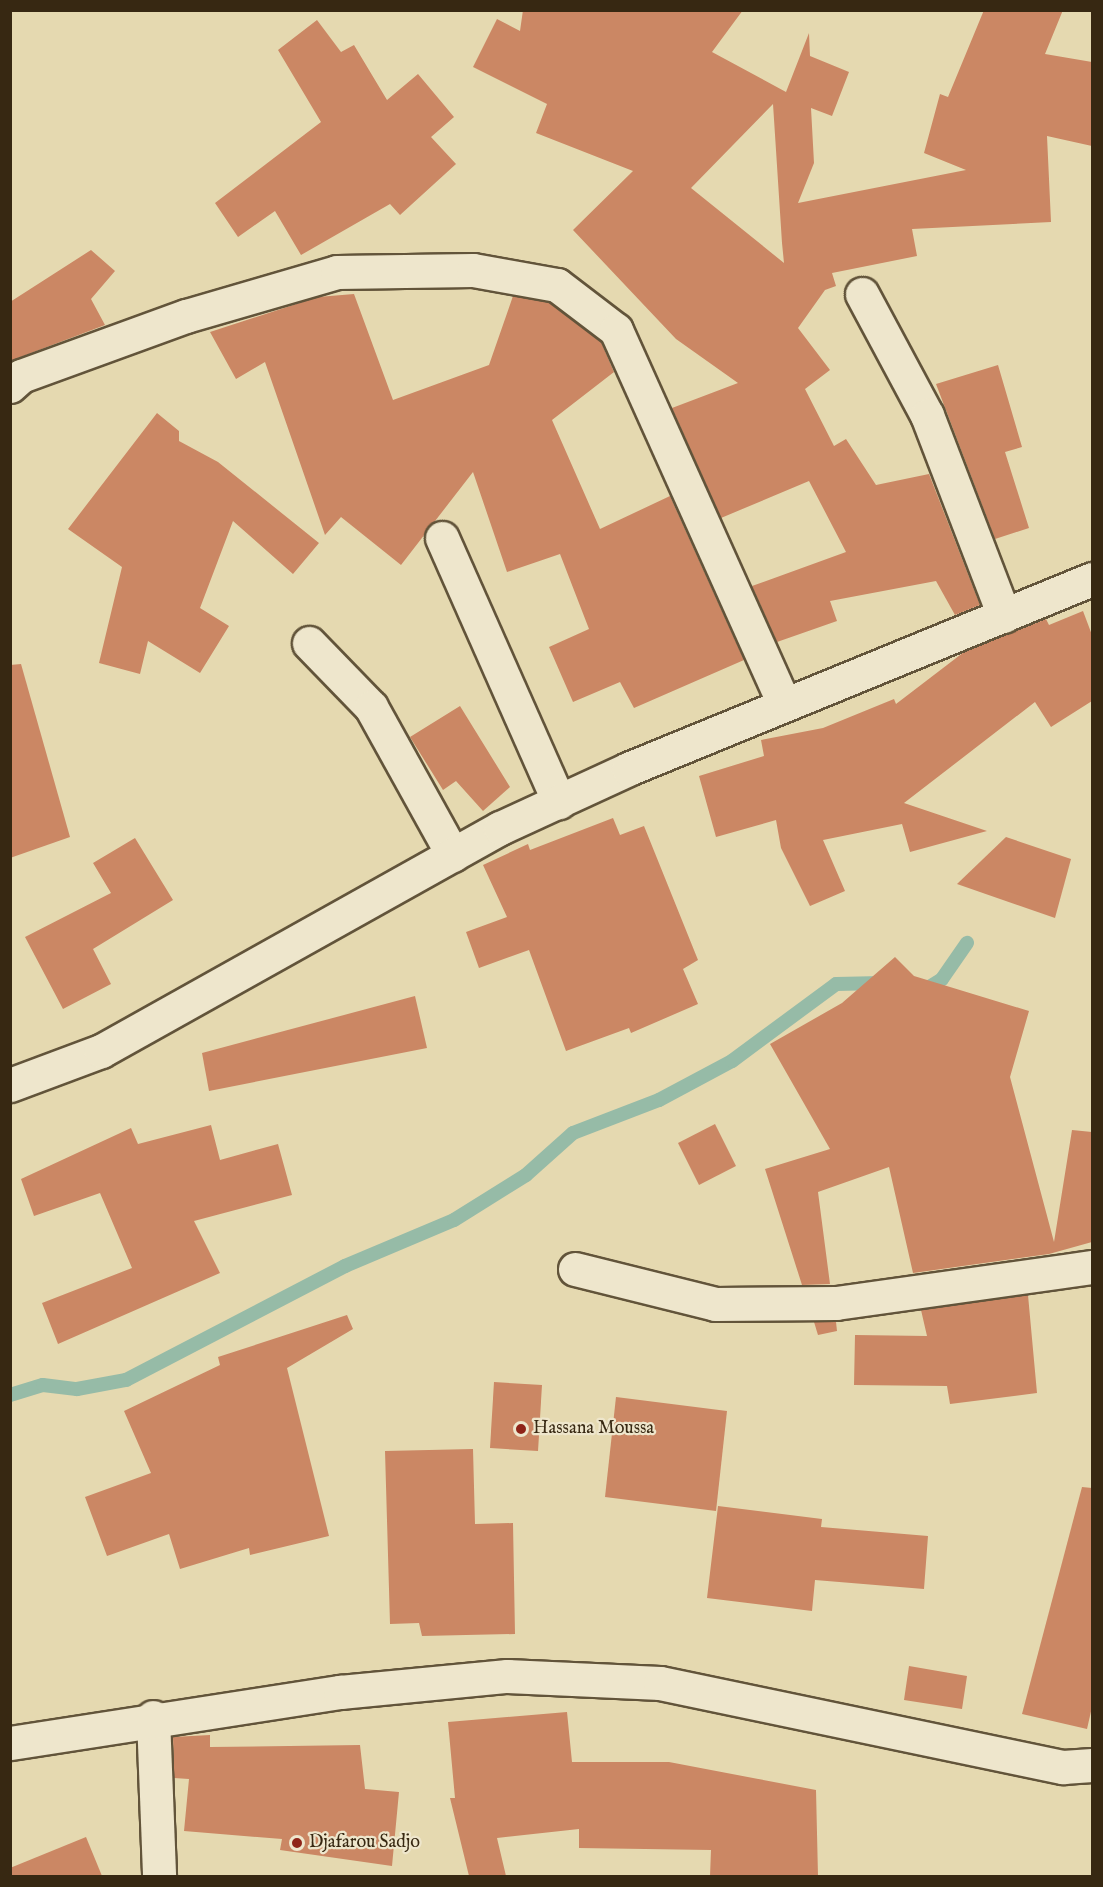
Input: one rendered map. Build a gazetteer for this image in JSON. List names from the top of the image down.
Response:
{
  "places": ["Hassana Moussa", "Djafarou Sadjo"]
}
